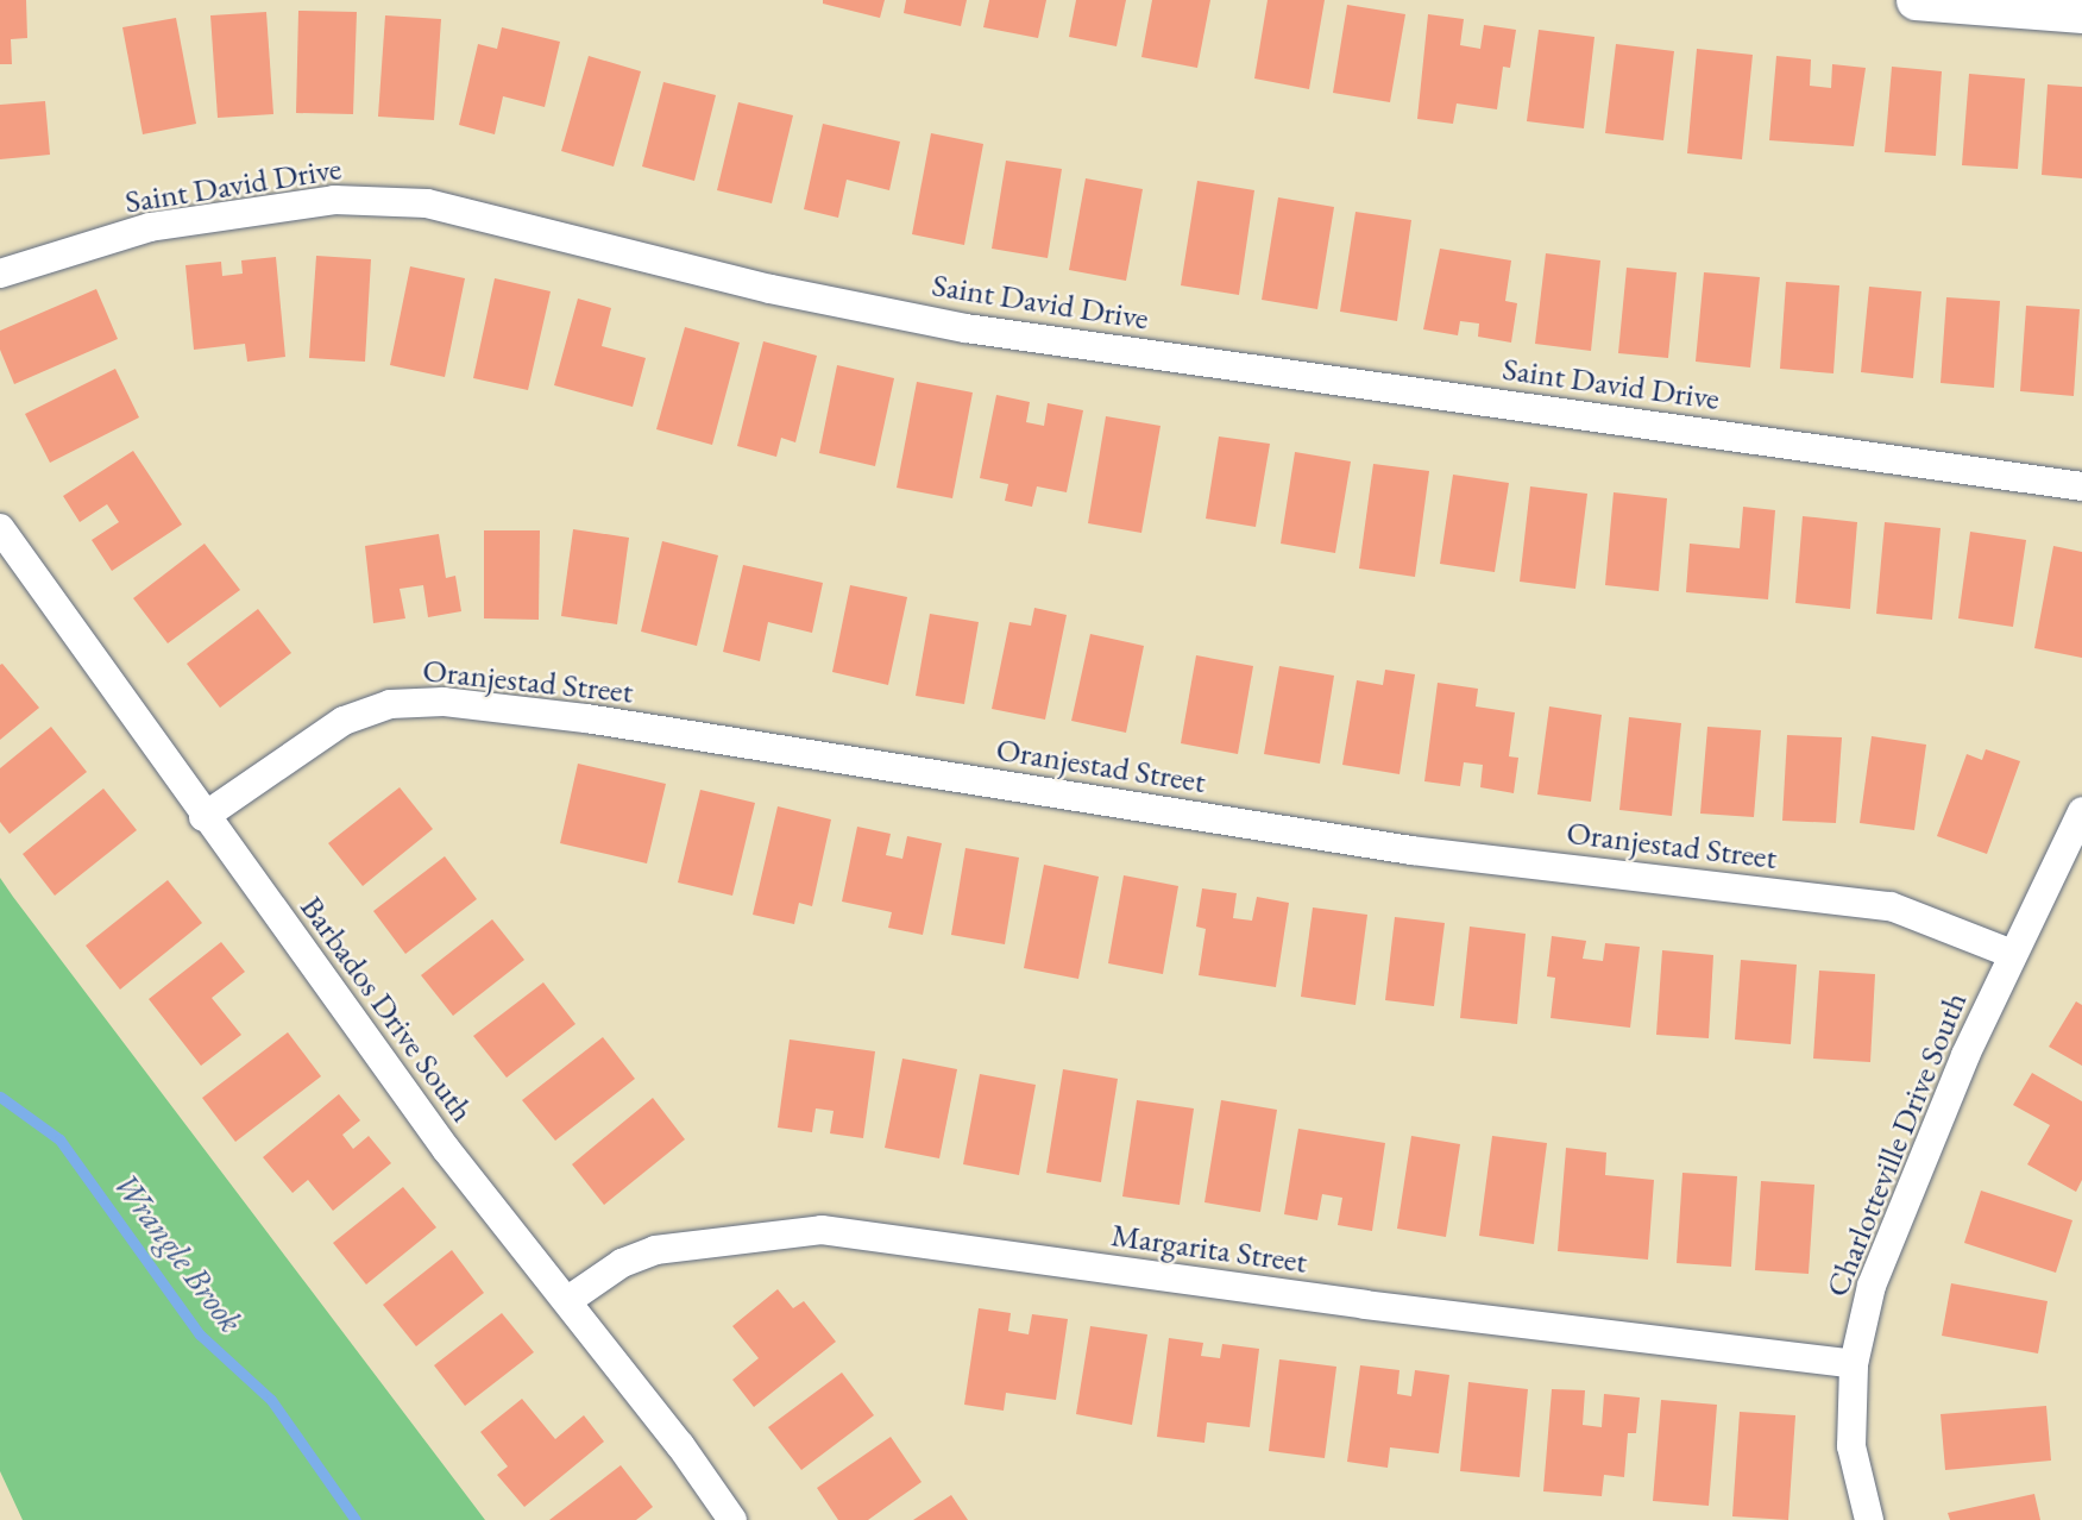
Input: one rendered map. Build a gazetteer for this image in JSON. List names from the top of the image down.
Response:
{
  "streets": {
    "street": [
      "Saint David Drive",
      "Oranjestad Street",
      "Barbados Drive South",
      "Charlotteville Drive South",
      "Margarita Street"
    ]
  },
  "crossings": [
    ["Oranjestad Street", "Barbados Drive South"],
    ["Oranjestad Street", "Charlotteville Drive South"],
    ["Barbados Drive South", "Margarita Street"],
    ["Charlotteville Drive South", "Margarita Street"]
  ],
  "water": ["Wrangle Brook"]
}
